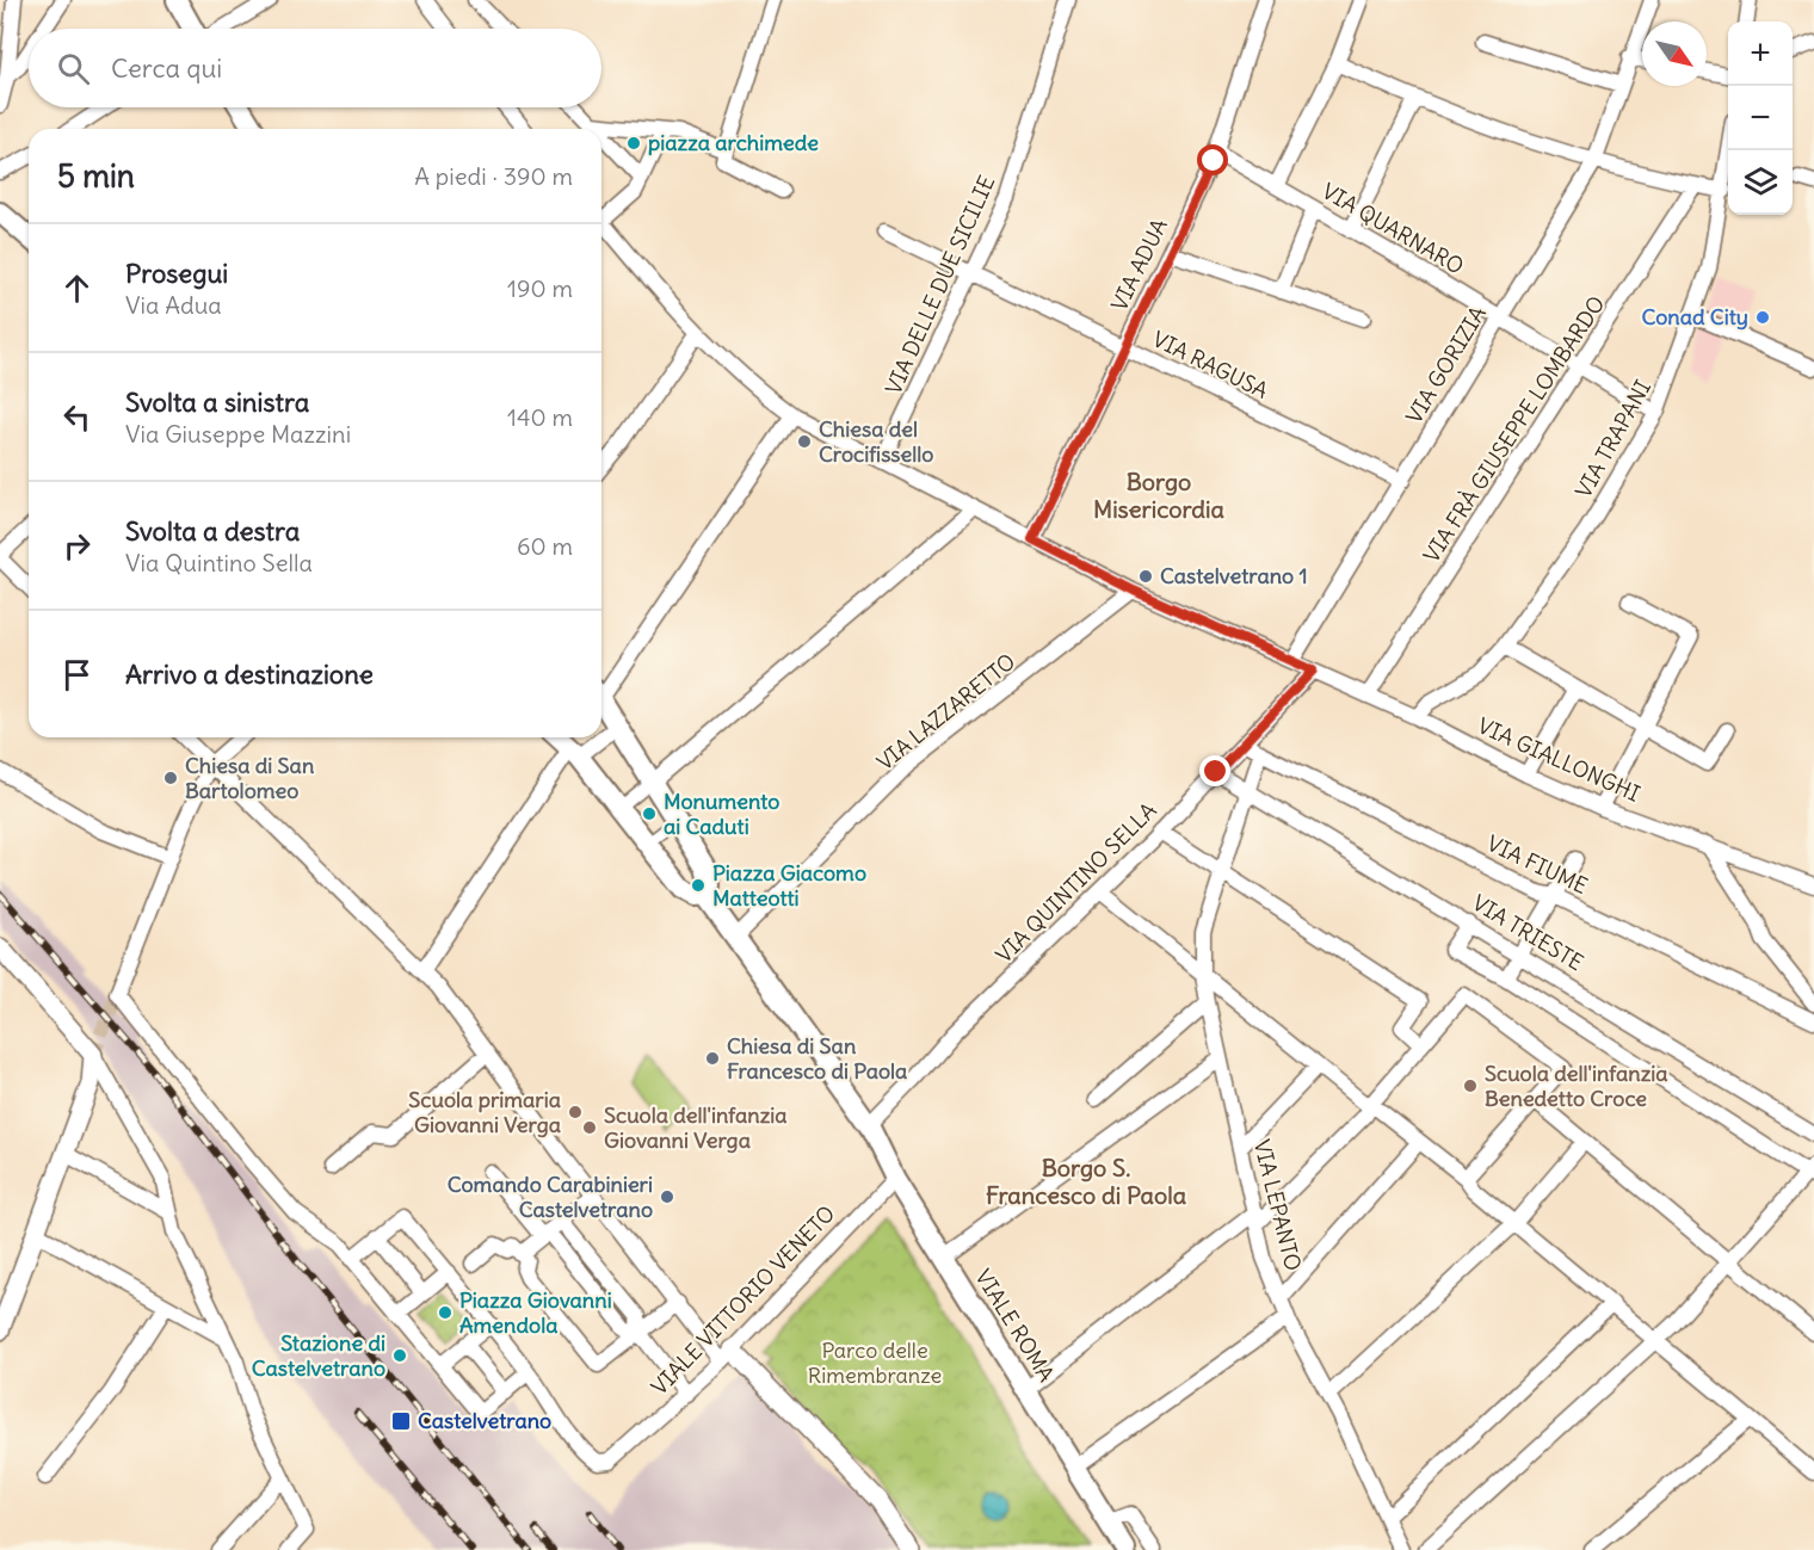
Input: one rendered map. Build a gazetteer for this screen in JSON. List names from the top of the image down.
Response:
{
  "streets": {
    "main road": ["VIALE ROMA"],
    "street": [
      "VIA QUARNARO",
      "VIA ADUA",
      "VIA DELLE DUE SICILIE",
      "VIA RAGUSA",
      "VIA GORIZIA",
      "VIA FRÀ GIUSEPPE LOMBARDO",
      "VIA TRAPANI",
      "VIA LAZZARETTO",
      "VIA GIALLONGHI",
      "VIA FIUME",
      "VIA QUINTINO SELLA",
      "VIA TRIESTE",
      "VIA LEPANTO",
      "VIALE VITTORIO VENETO"
    ]
  },
  "crossings": [
    ["VIA QUARNARO", "VIA ADUA"],
    ["VIA QUARNARO", "VIA GORIZIA"],
    ["VIA QUARNARO", "VIA FRÀ GIUSEPPE LOMBARDO"],
    ["VIA QUARNARO", "VIA TRAPANI"],
    ["VIA ADUA", "VIA RAGUSA"],
    ["VIA ADUA", "VIA GIALLONGHI"],
    ["VIA DELLE DUE SICILIE", "VIA RAGUSA"],
    ["VIA DELLE DUE SICILIE", "VIA GIALLONGHI"],
    ["VIA RAGUSA", "VIA GORIZIA"],
    ["VIA GORIZIA", "VIA GIALLONGHI"],
    ["VIA FRÀ GIUSEPPE LOMBARDO", "VIA GIALLONGHI"],
    ["VIA TRAPANI", "VIA GIALLONGHI"],
    ["VIA LAZZARETTO", "VIA GIALLONGHI"],
    ["VIA GIALLONGHI", "VIA QUINTINO SELLA"],
    ["VIA FIUME", "VIA QUINTINO SELLA"],
    ["VIA FIUME", "VIA LEPANTO"],
    ["VIA QUINTINO SELLA", "VIA TRIESTE"],
    ["VIA QUINTINO SELLA", "VIALE ROMA"],
    ["VIA TRIESTE", "VIA LEPANTO"],
    ["VIALE VITTORIO VENETO", "VIALE ROMA"]
  ],
  "districts": ["Borgo Misericordia", "Borgo S. Francesco di Paola"],
  "parks": ["Parco delle Rimembranze"],
  "places": {
    "other": [
      "piazza archimede",
      "Conad City",
      "Chiesa del Crocifissello",
      "Castelvetrano 1",
      "Chiesa di San Bartolomeo",
      "Monumento ai Caduti",
      "Piazza Giacomo Matteotti",
      "Chiesa di San Francesco di Paola",
      "Scuola dell'infanzia Benedetto Croce",
      "Scuola primaria Giovanni Verga",
      "Scuola dell'infanzia Giovanni Verga",
      "Comando Carabinieri Castelvetrano",
      "Piazza Giovanni Amendola",
      "Stazione di Castelvetrano"
    ],
    "transit": ["Castelvetrano"]
  },
  "north": "bottom right",
  "page": {
    "map_buttons": ["+", "−"],
    "search": "Cerca qui",
    "heading": ["5 min", "A piedi · 390 m"],
    "list": [
      ["Prosegui", "Via Adua", "190 m"],
      ["Svolta a sinistra", "Via Giuseppe Mazzini", "140 m"],
      ["Svolta a destra", "Via Quintino Sella", "60 m"],
      "Arrivo a destinazione"
    ]
  }
}
